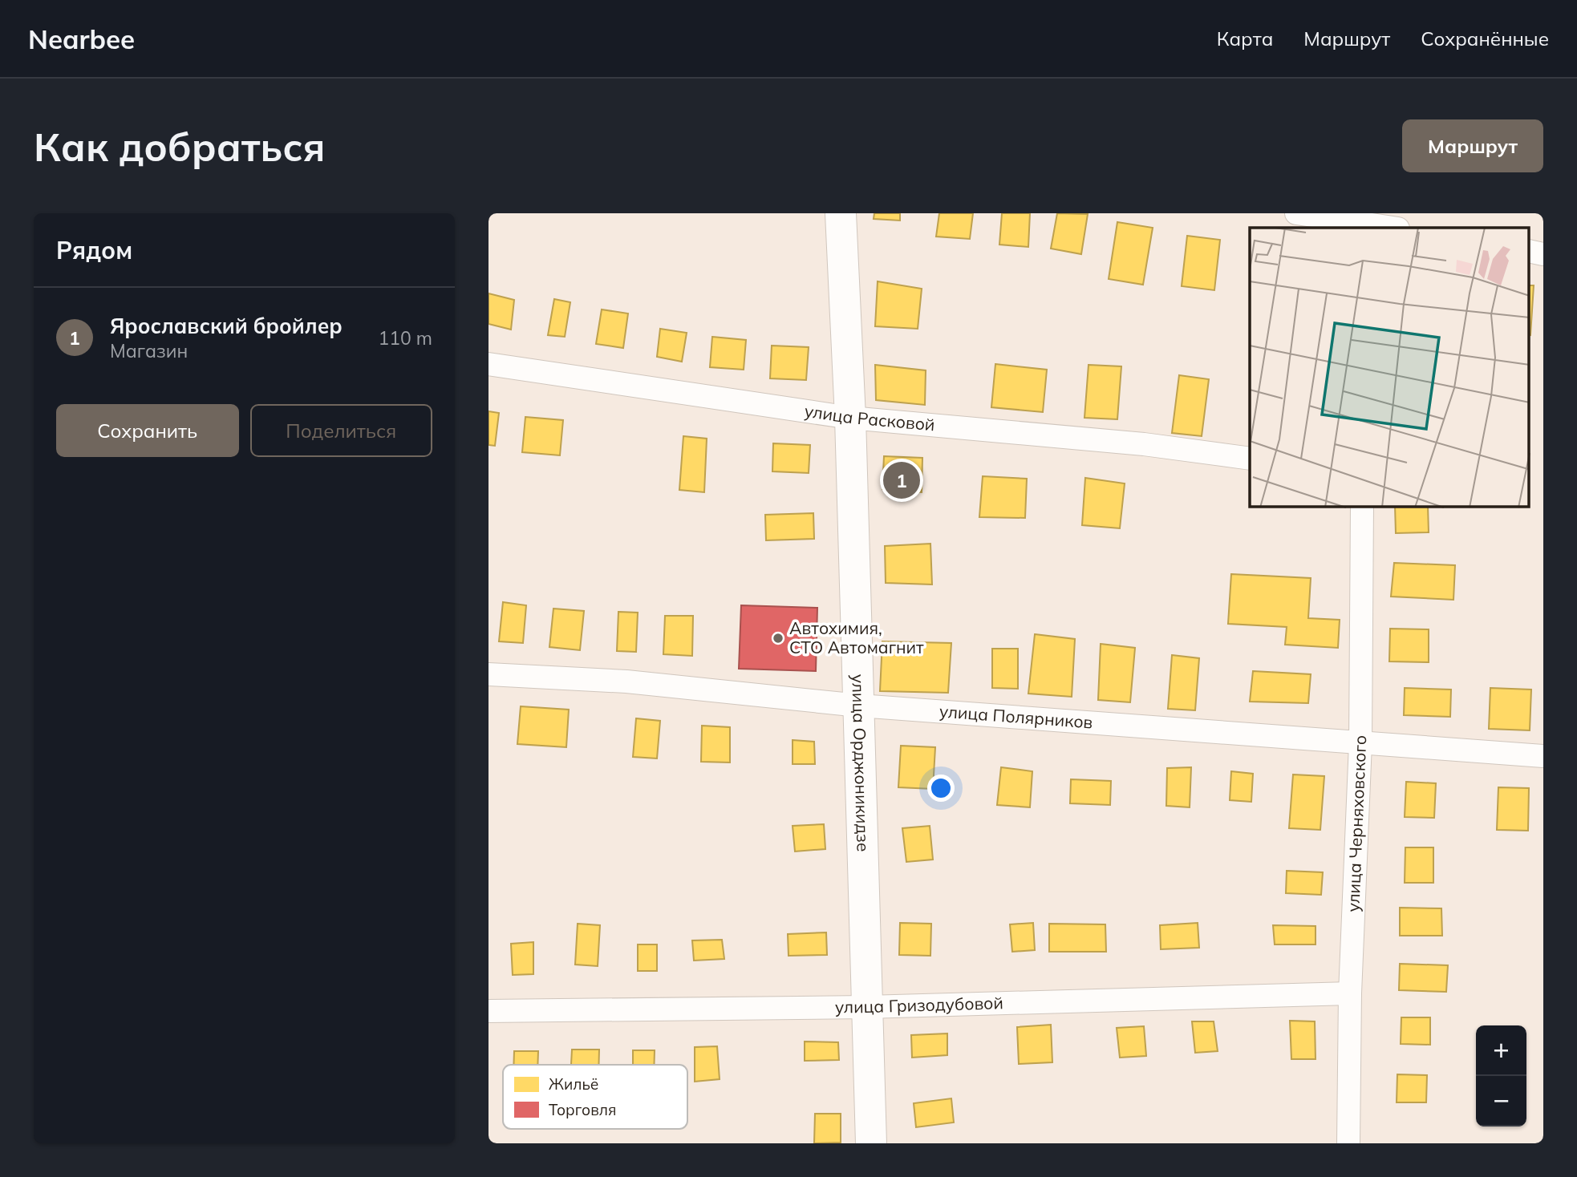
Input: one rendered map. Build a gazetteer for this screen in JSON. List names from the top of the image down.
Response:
{
  "streets": {
    "main road": ["улица Орджоникидзе"],
    "street": [
      "улица Расковой",
      "улица Полярников",
      "улица Черняховского",
      "улица Гризодубовой"
    ]
  },
  "crossings": [
    ["улица Расковой", "улица Орджоникидзе"],
    ["улица Полярников", "улица Орджоникидзе"],
    ["улица Полярников", "улица Черняховского"],
    ["улица Орджоникидзе", "улица Гризодубовой"],
    ["улица Черняховского", "улица Гризодубовой"]
  ],
  "places": ["Автохимия, СТО Автомагнит"],
  "legend": ["Жильё", "Торговля"],
  "page": {
    "header": "Nearbee",
    "nav": ["Карта", "Маршрут", "Сохранённые"],
    "buttons": [
      "Маршрут",
      ["Сохранить", "Поделиться"]
    ],
    "title": "Как добраться",
    "heading": "Рядом",
    "list": [
      {
        "mark": "1",
        "name": "Ярославский бройлер",
        "note": "Магазин",
        "value": "110 m"
      }
    ],
    "pins": "1",
    "map_buttons": ["+", "−"]
  }
}
